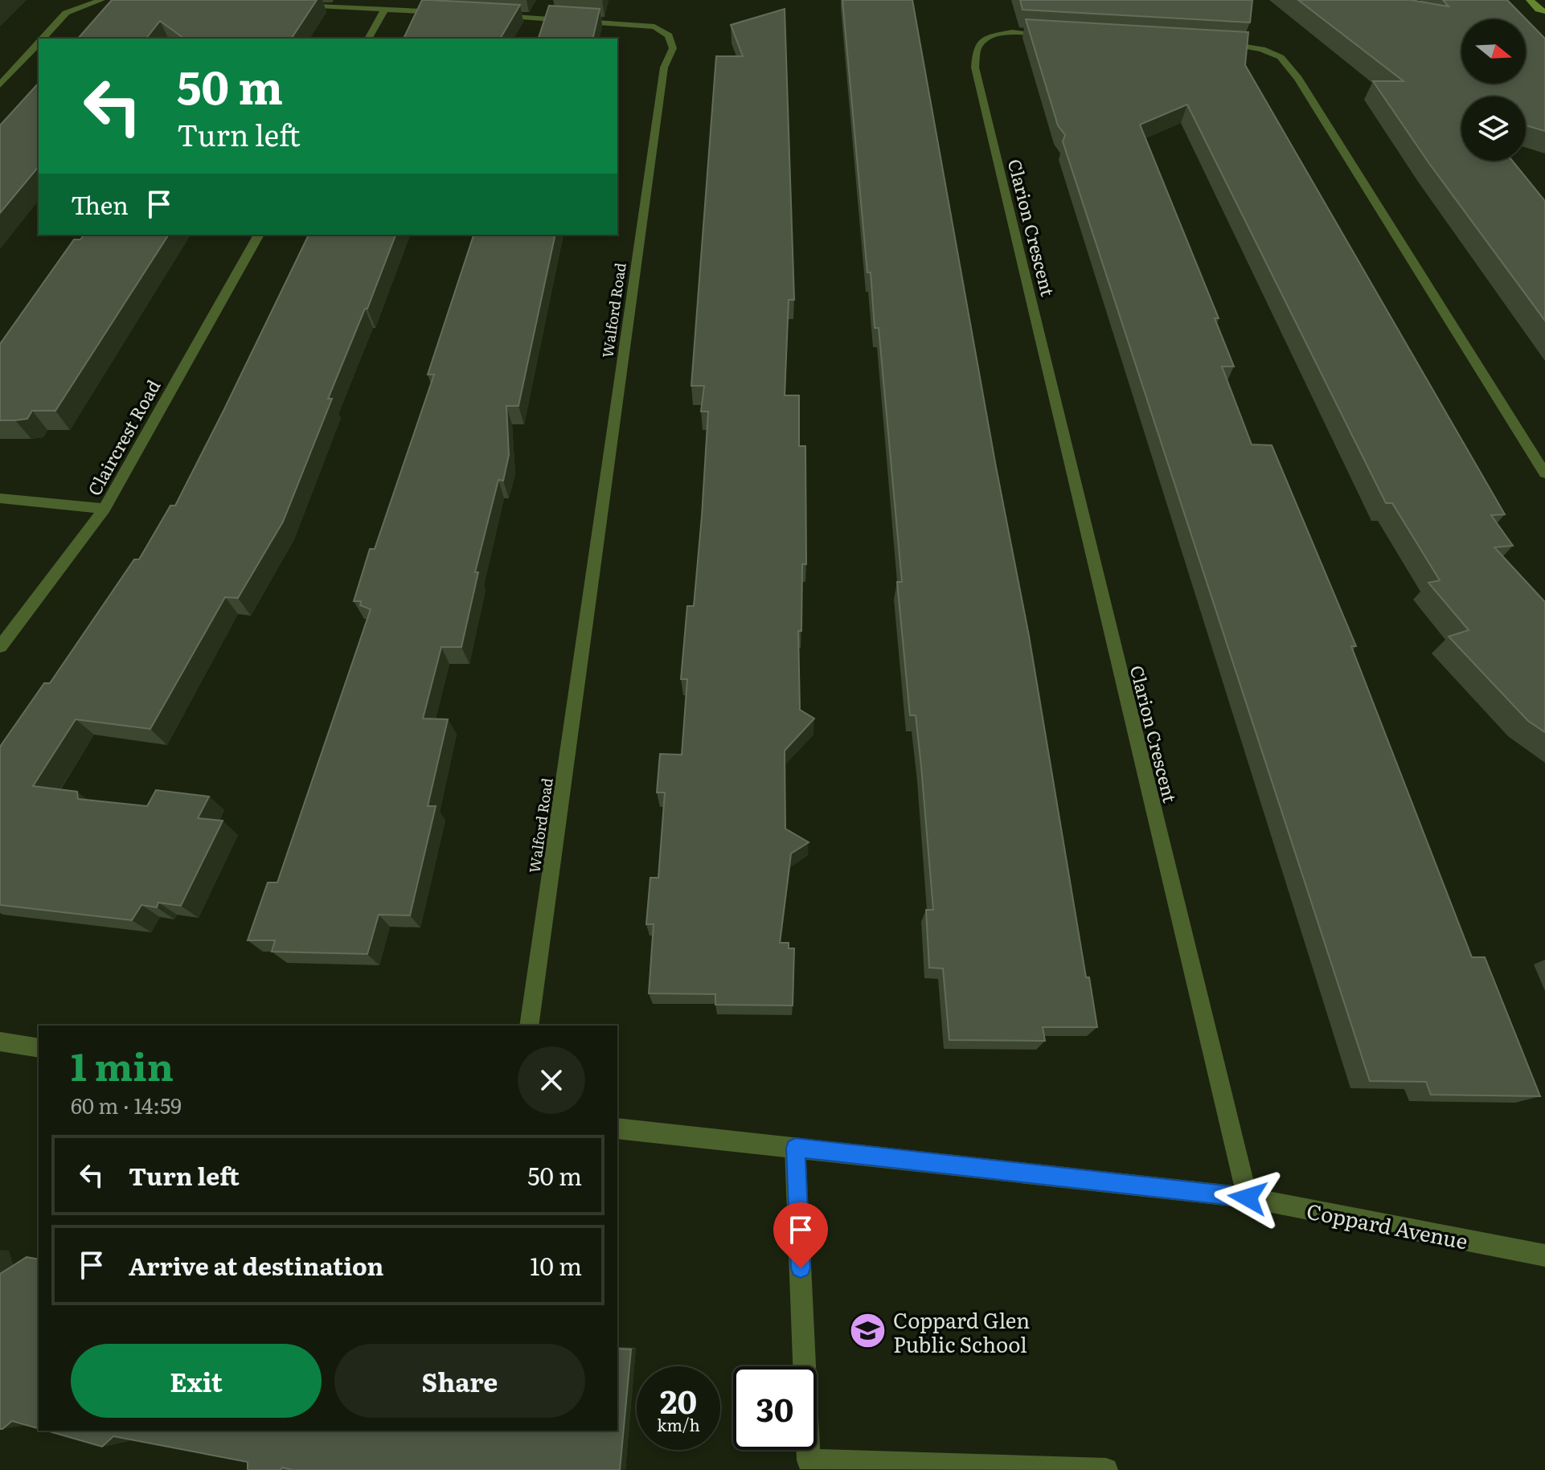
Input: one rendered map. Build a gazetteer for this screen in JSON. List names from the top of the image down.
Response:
{
  "streets": {
    "street": [
      "Clarion Crescent",
      "Walford Road",
      "Claircrest Road",
      "Coppard Avenue"
    ]
  },
  "crossings": [
    ["Clarion Crescent", "Coppard Avenue"]
  ],
  "places": {
    "school or university": ["Coppard Glen Public School"]
  },
  "north": "right",
  "page": {
    "turn": ["50 m", "Turn left"],
    "then": "Then",
    "heading": ["1 min", "60 m · 14:59"],
    "list": [
      {
        "name": "Turn left",
        "value": "50 m"
      },
      {
        "name": "Arrive at destination",
        "value": "10 m"
      }
    ],
    "buttons": ["Exit", "Share"],
    "speed": "20 km/h",
    "limit": "30"
  }
}
